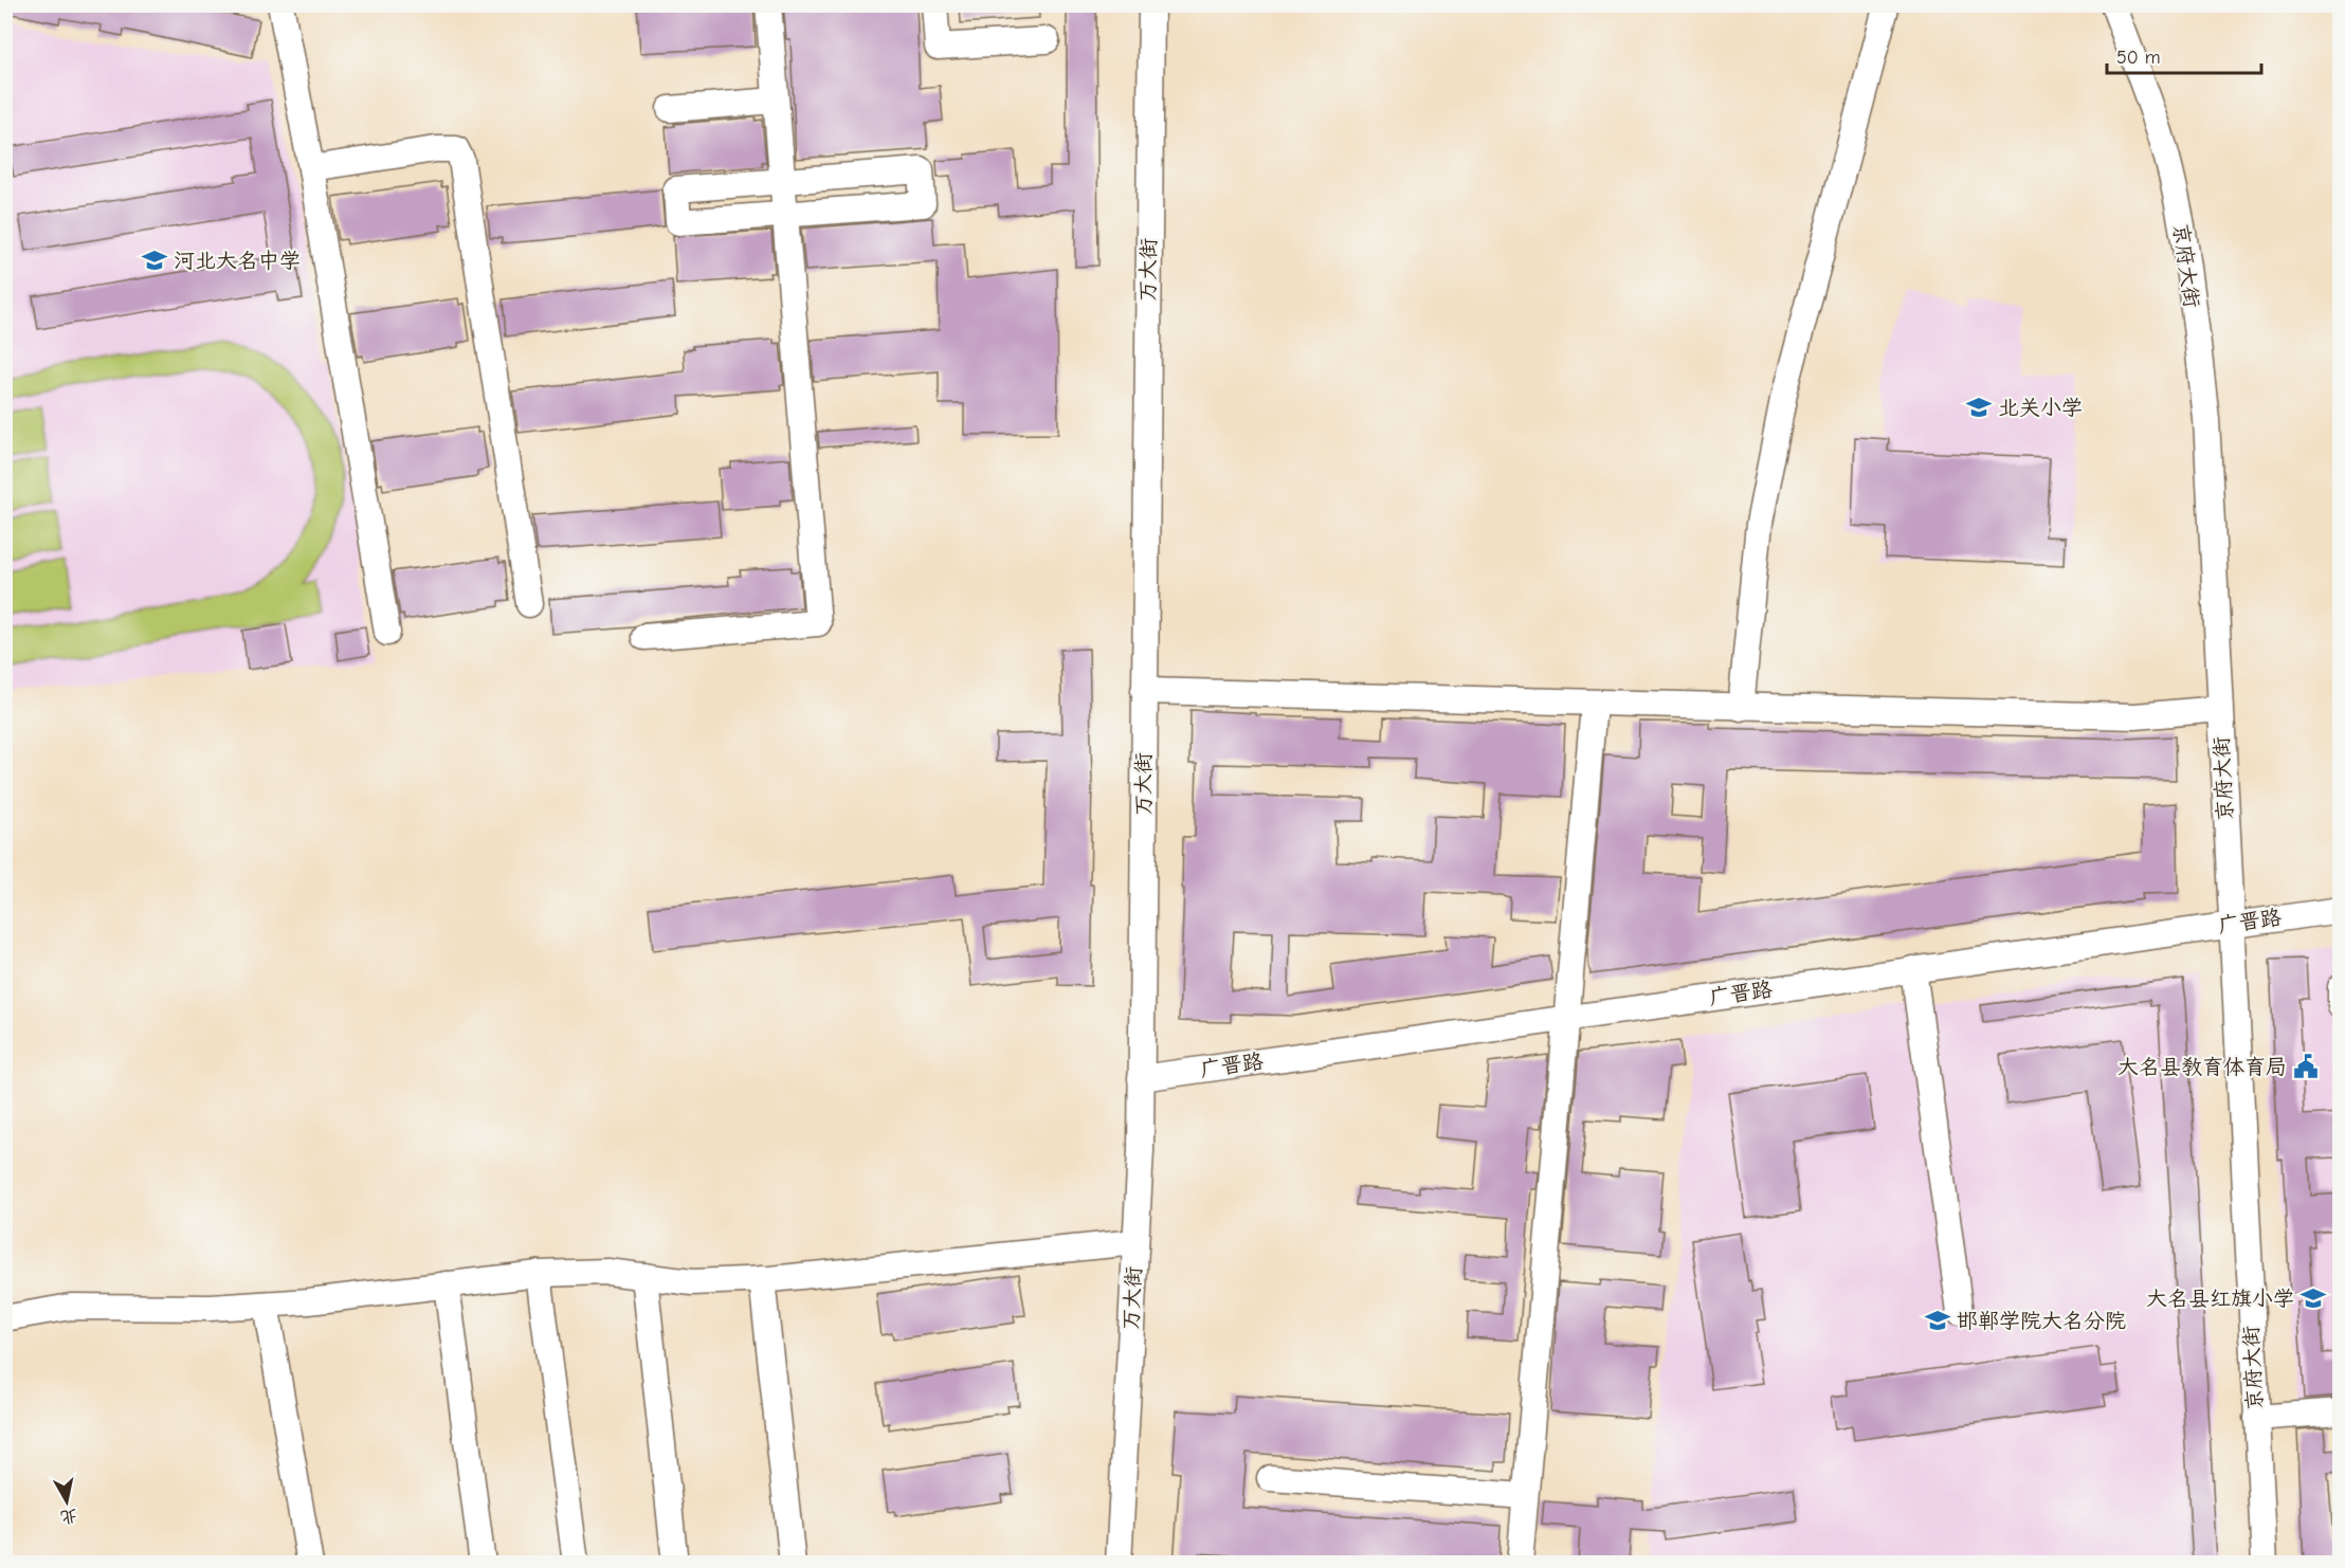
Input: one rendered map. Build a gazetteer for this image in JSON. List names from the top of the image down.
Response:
{
  "streets": {
    "street": ["京府大街", "万大街", "广晋路"]
  },
  "crossings": [
    ["京府大街", "广晋路"],
    ["万大街", "广晋路"]
  ],
  "places": {
    "school or university": [
      "河北大名中学",
      "北关小学",
      "大名县红旗小学",
      "邯郸学院大名分院"
    ],
    "public building": ["大名县教育体育局"]
  },
  "scale_bar": "50 m",
  "north": "bottom"
}
